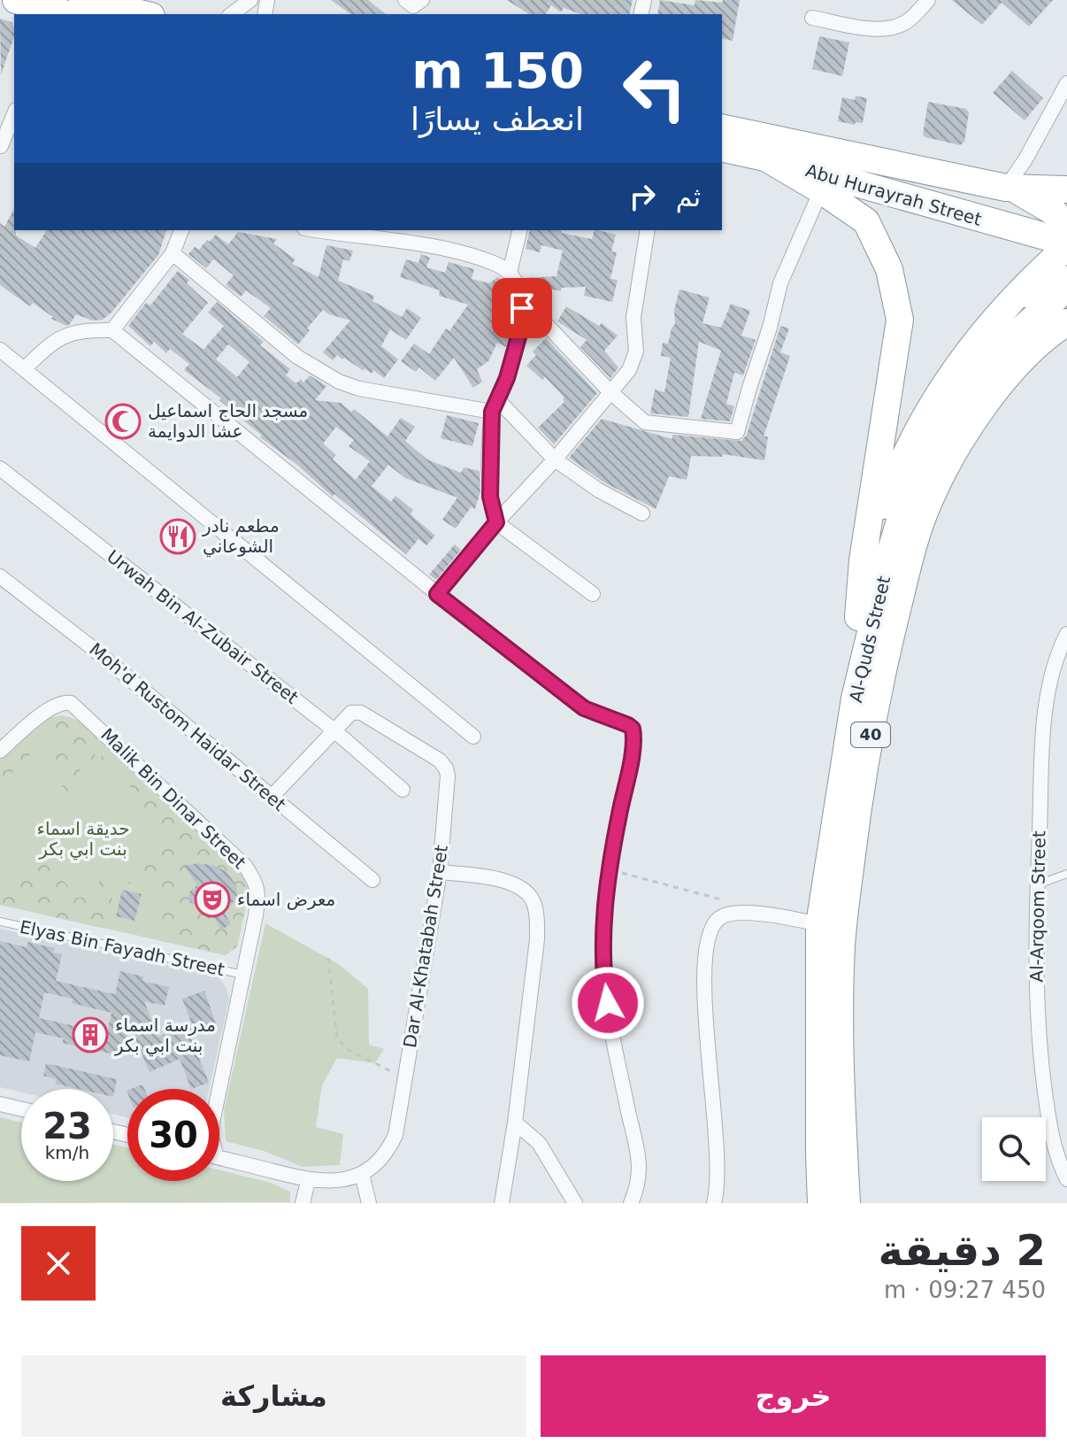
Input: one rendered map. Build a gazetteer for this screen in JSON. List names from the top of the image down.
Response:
{
  "streets": {
    "highway": ["Abu Hurayrah Street", "Al-Quds Street", "40"],
    "street": [
      "Urwah Bin Al-Zubair Street",
      "Moh'd Rustom Haidar Street",
      "Malik Bin Dinar Street",
      "Al-Arqoom Street",
      "Dar Al-Khatabah Street"
    ],
    "lane": ["Elyas Bin Fayadh Street"]
  },
  "crossings": [
    ["Urwah Bin Al-Zubair Street", "Dar Al-Khatabah Street"],
    ["Moh'd Rustom Haidar Street", "Dar Al-Khatabah Street"],
    ["Malik Bin Dinar Street", "Elyas Bin Fayadh Street"]
  ],
  "parks": ["حديقة اسماء بنت ابي بكر"],
  "places": {
    "mosque": ["مسجد الحاج اسماعيل عشا الدوايمة"],
    "restaurant": ["مطعم نادر الشوعاني"],
    "theatre": ["معرض اسماء"],
    "building": ["مدرسة اسماء بنت ابي بكر"]
  },
  "page": {
    "turn": ["150 m", "انعطف يسارًا"],
    "then": "ثم",
    "speed": "23 km/h",
    "limit": "30",
    "heading": ["2 دقيقة", "450 m · 09:27"],
    "buttons": ["خروج", "مشاركة"]
  }
}
